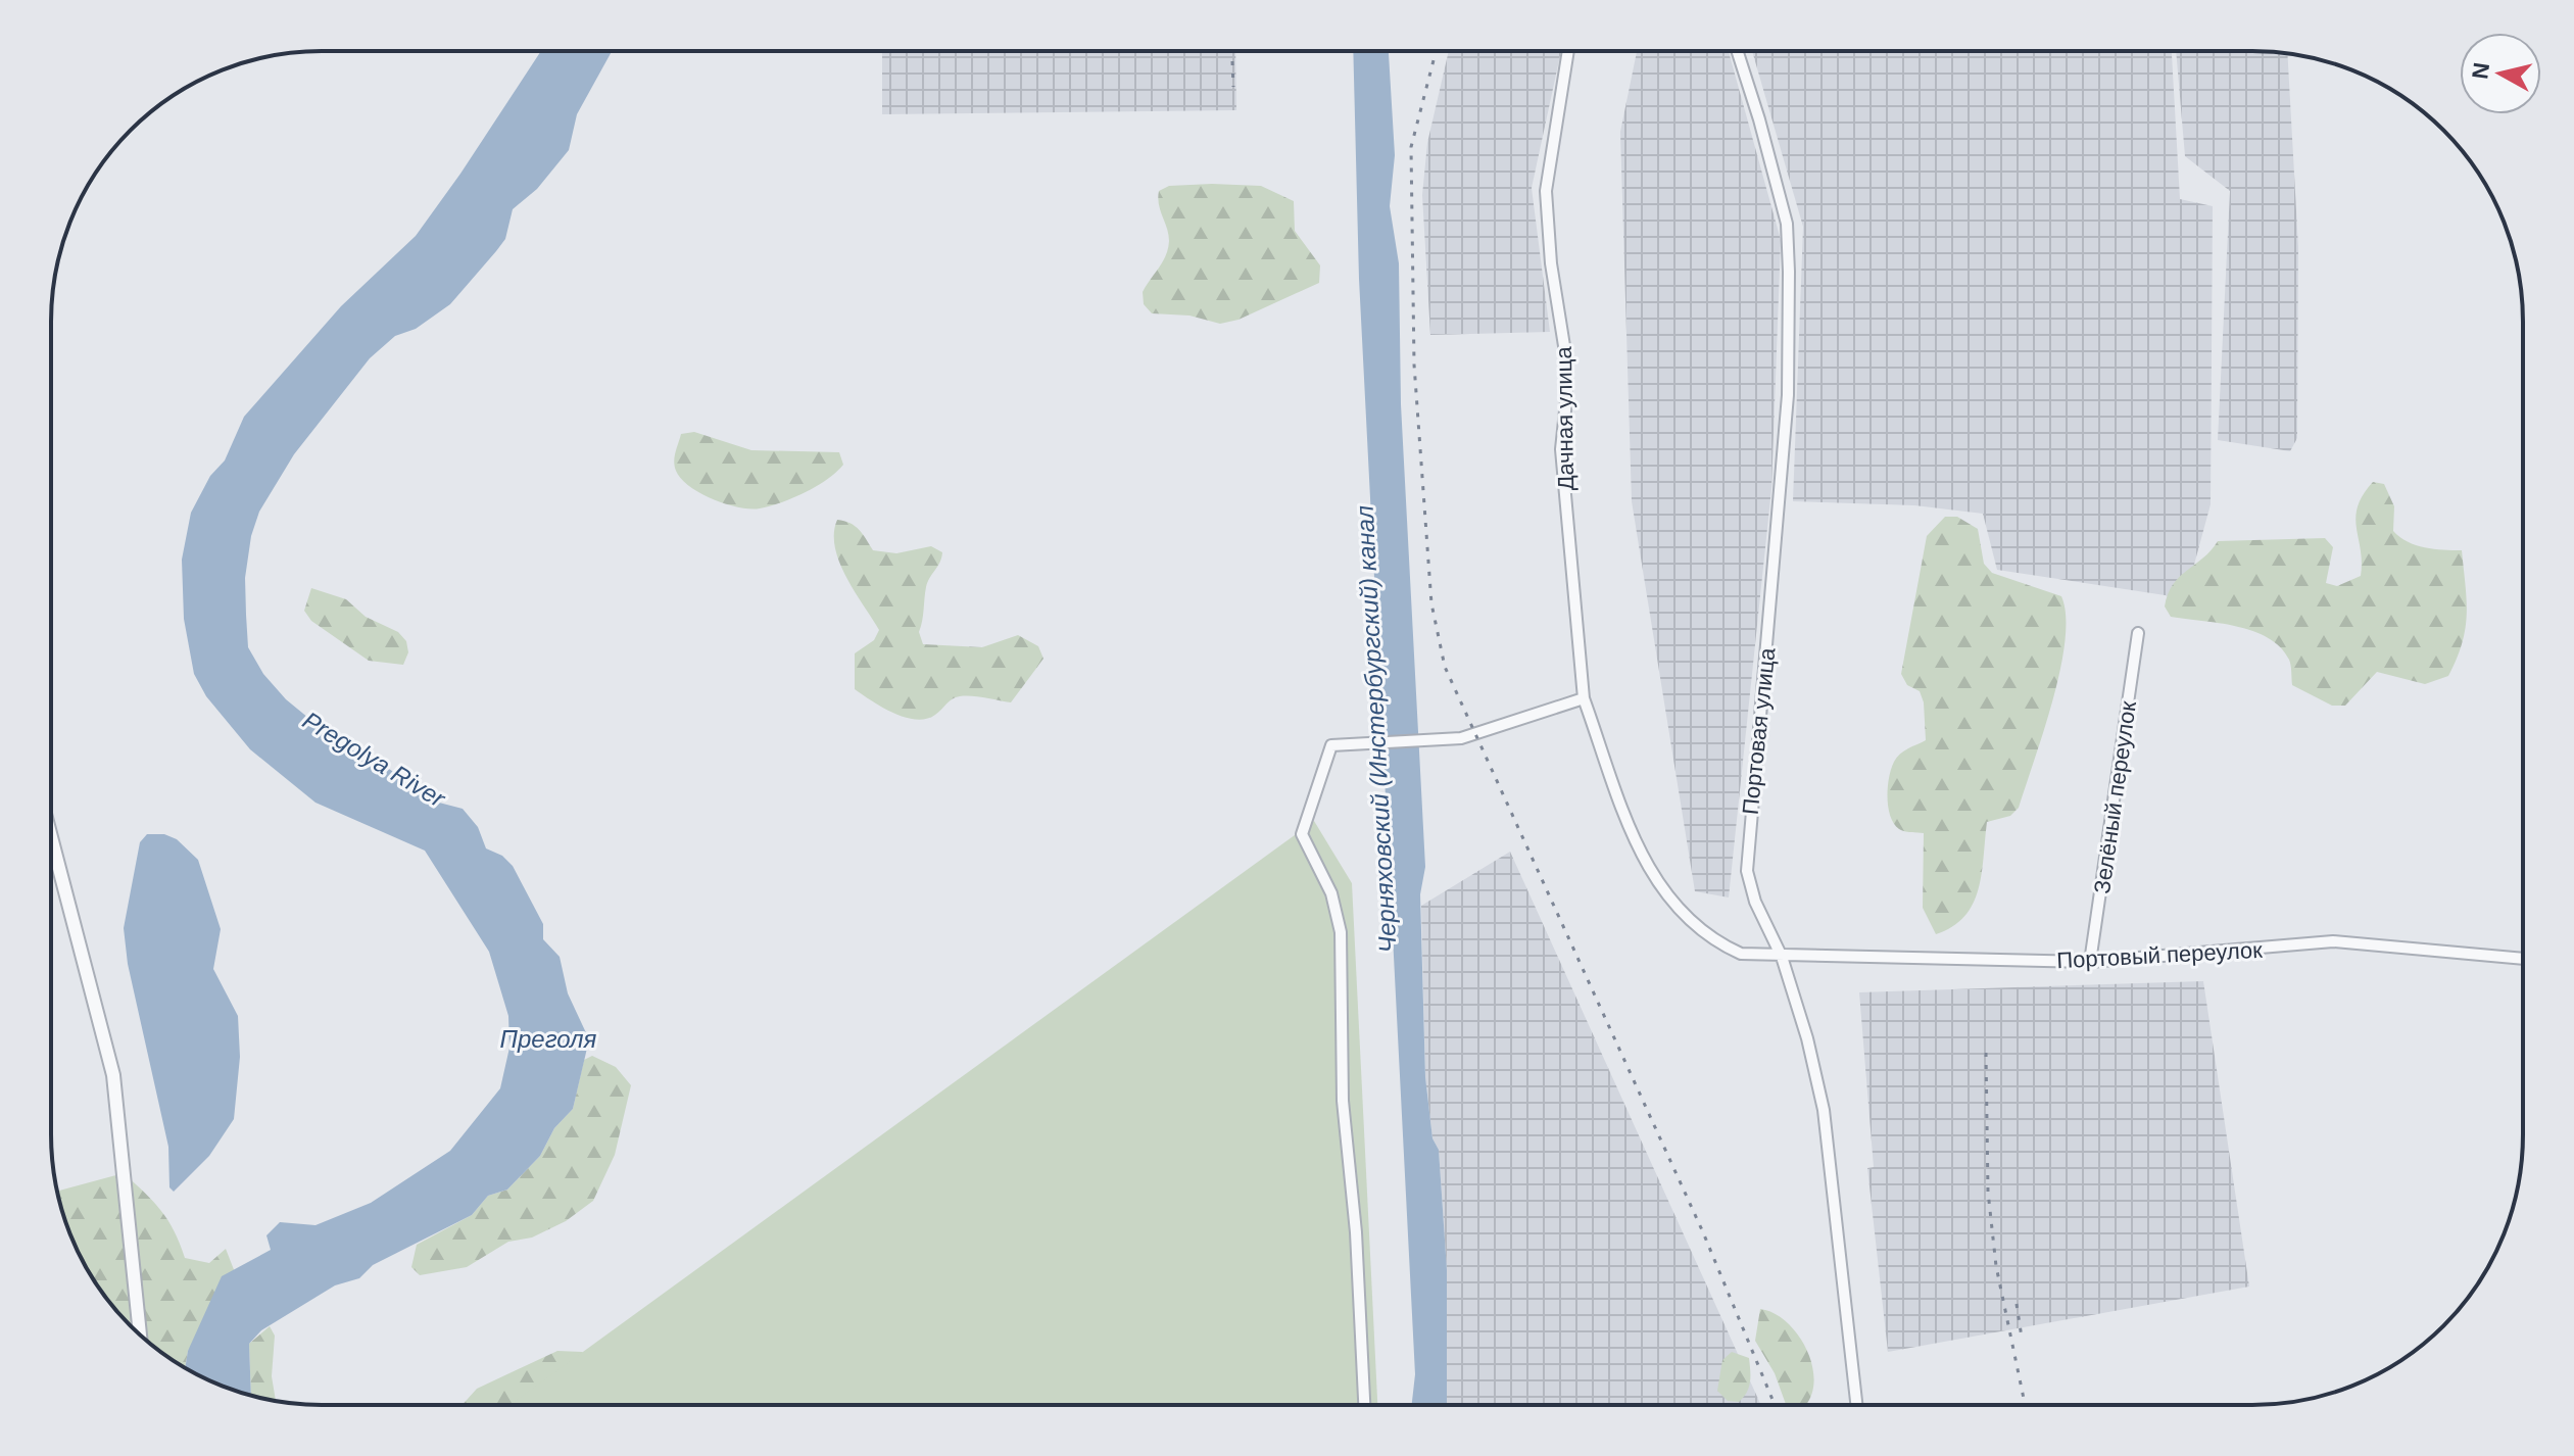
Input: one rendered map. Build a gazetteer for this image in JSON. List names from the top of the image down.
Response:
{
  "streets": {
    "street": [
      "Дачная улица",
      "Портовая улица",
      "Зелёный переулок",
      "Портовый переулок"
    ]
  },
  "crossings": [
    ["Дачная улица", "Портовая улица"],
    ["Дачная улица", "Портовый переулок"],
    ["Портовая улица", "Портовый переулок"],
    ["Зелёный переулок", "Портовый переулок"]
  ],
  "water": ["Черняховский (Инстербургский) канал", "Pregolya River", "Преголя"],
  "north": "left"
}
